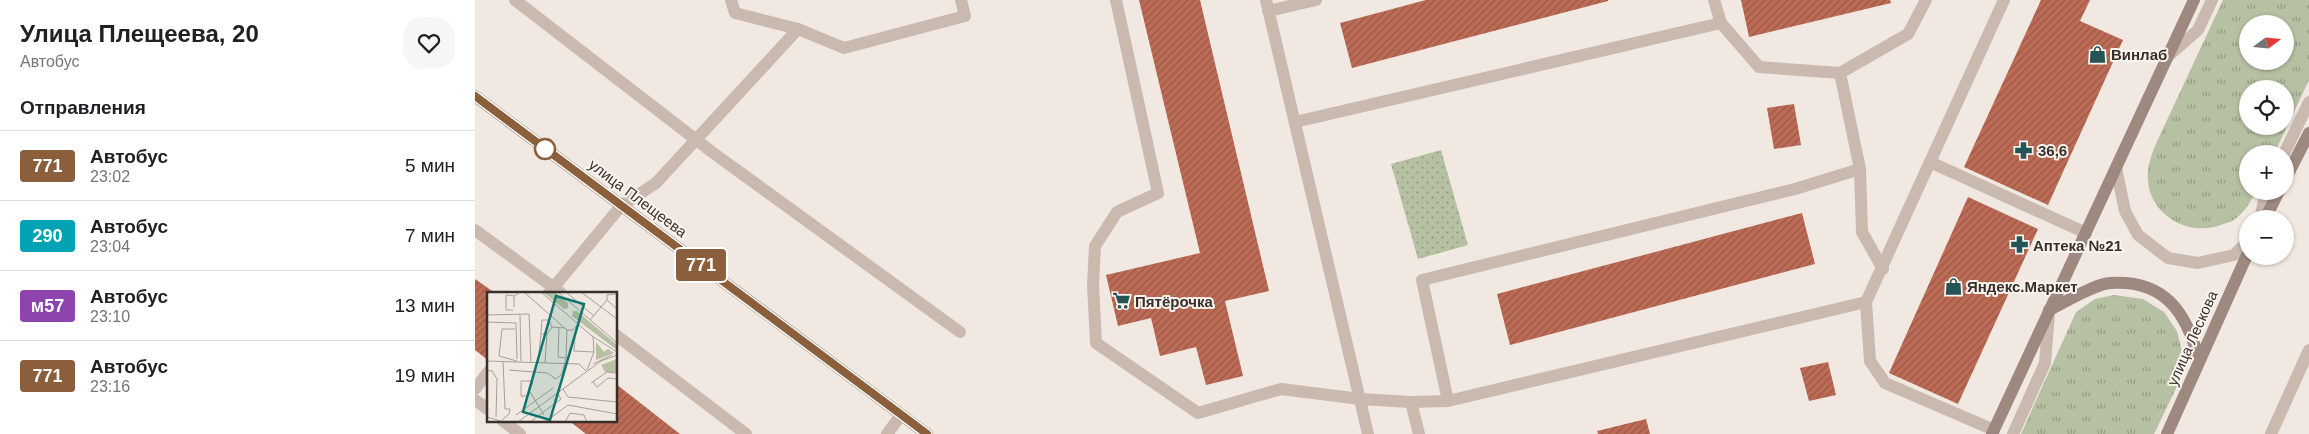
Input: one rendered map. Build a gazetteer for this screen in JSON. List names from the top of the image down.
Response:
{
  "streets": {
    "main road": ["улица Плещеева", "улица Лескова"]
  },
  "places": {
    "shop": ["Винлаб", "Яндекс.Маркет"],
    "pharmacy": ["36,6", "Аптека №21"],
    "supermarket": ["Пятёрочка"]
  },
  "lines": ["bus line 771"],
  "north": "right",
  "page": {
    "heading": [
      ["Улица Плещеева, 20", "Автобус"],
      "Отправления"
    ],
    "on_map": "771",
    "map_buttons": ["+", "−"],
    "list": [
      {
        "mark": "771",
        "name": "Автобус",
        "note": "23:02",
        "value": "5 мин"
      },
      {
        "mark": "290",
        "name": "Автобус",
        "note": "23:04",
        "value": "7 мин"
      },
      {
        "mark": "м57",
        "name": "Автобус",
        "note": "23:10",
        "value": "13 мин"
      },
      {
        "mark": "771",
        "name": "Автобус",
        "note": "23:16",
        "value": "19 мин"
      }
    ]
  }
}
